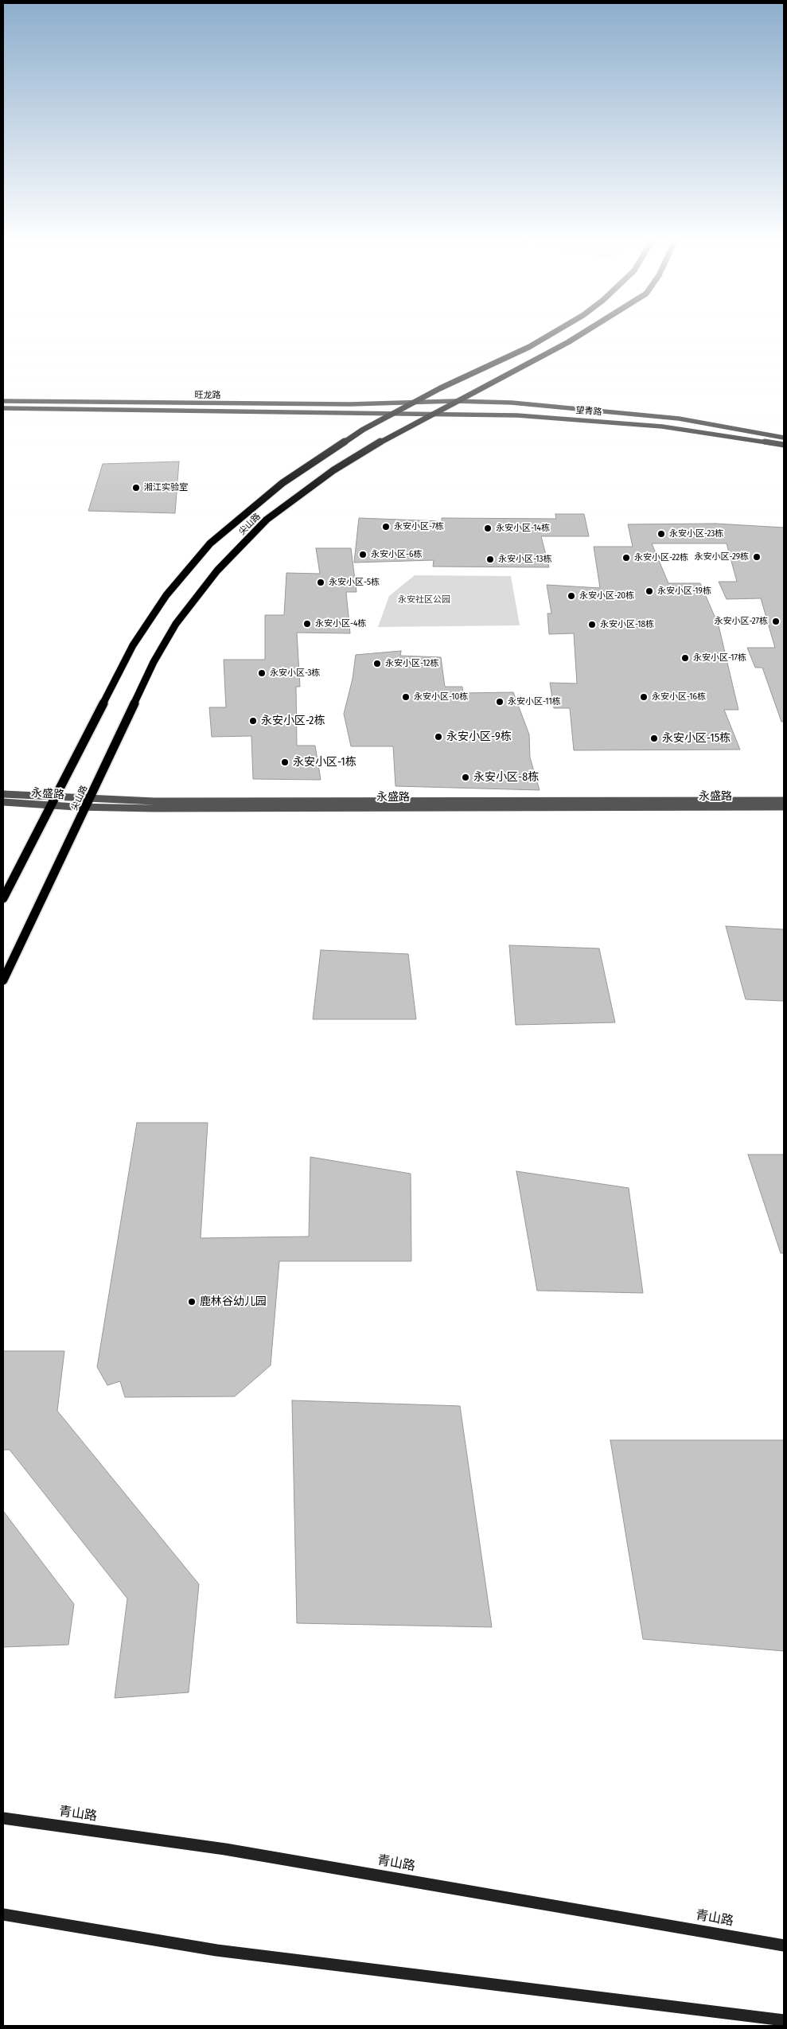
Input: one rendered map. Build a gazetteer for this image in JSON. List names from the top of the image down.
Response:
{
  "streets": {
    "main road": [
      "旺龙路",
      "望青路",
      "尖山路",
      "青山路"
    ],
    "street": ["永盛路"]
  },
  "crossings": [
    ["旺龙路", "望青路"],
    ["旺龙路", "尖山路"],
    ["望青路", "尖山路"],
    ["尖山路", "永盛路"]
  ],
  "parks": ["永安社区公园"],
  "places": [
    "湘江实验室",
    "永安小区-7栋",
    "永安小区-14栋",
    "永安小区-23栋",
    "永安小区-6栋",
    "永安小区-29栋",
    "永安小区-22栋",
    "永安小区-13栋",
    "永安小区-5栋",
    "永安小区-19栋",
    "永安小区-20栋",
    "永安小区-27栋",
    "永安小区-4栋",
    "永安小区-18栋",
    "永安小区-17栋",
    "永安小区-12栋",
    "永安小区-3栋",
    "永安小区-10栋",
    "永安小区-16栋",
    "永安小区-11栋",
    "永安小区-2栋",
    "永安小区-9栋",
    "永安小区-15栋",
    "永安小区-1栋",
    "永安小区-8栋",
    "鹿林谷幼儿园"
  ]
}
